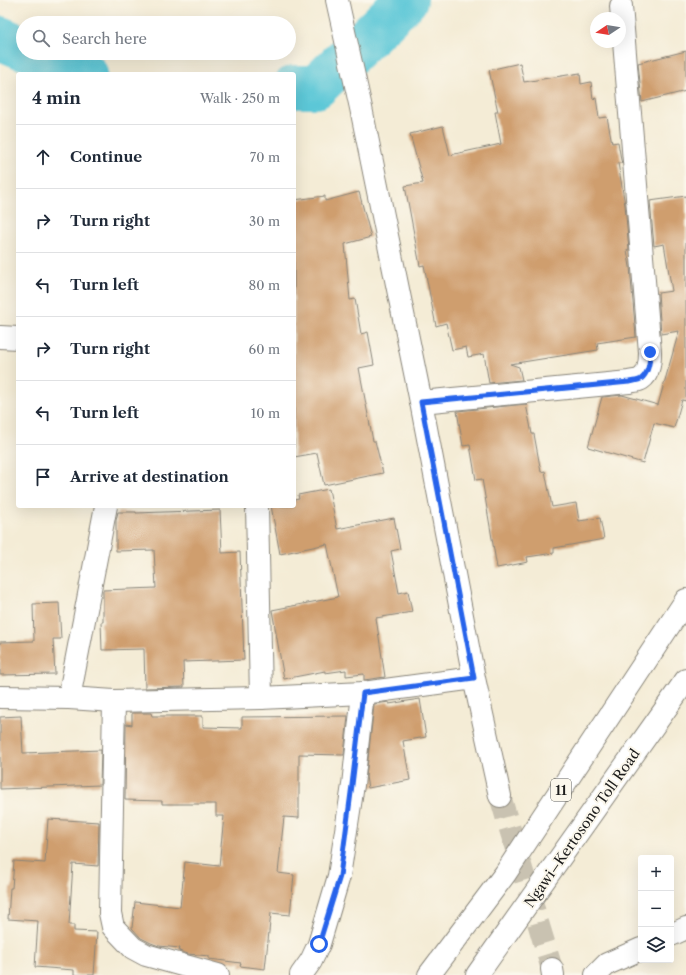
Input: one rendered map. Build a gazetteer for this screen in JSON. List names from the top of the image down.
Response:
{
  "streets": {
    "main road": ["11", "Ngawi–Kertosono Toll Road"]
  },
  "north": "left",
  "page": {
    "search": "Search here",
    "heading": ["4 min", "Walk · 250 m"],
    "list": [
      ["Continue", "70 m"],
      ["Turn right", "30 m"],
      ["Turn left", "80 m"],
      ["Turn right", "60 m"],
      ["Turn left", "10 m"],
      "Arrive at destination"
    ],
    "map_buttons": ["+", "−"]
  }
}
